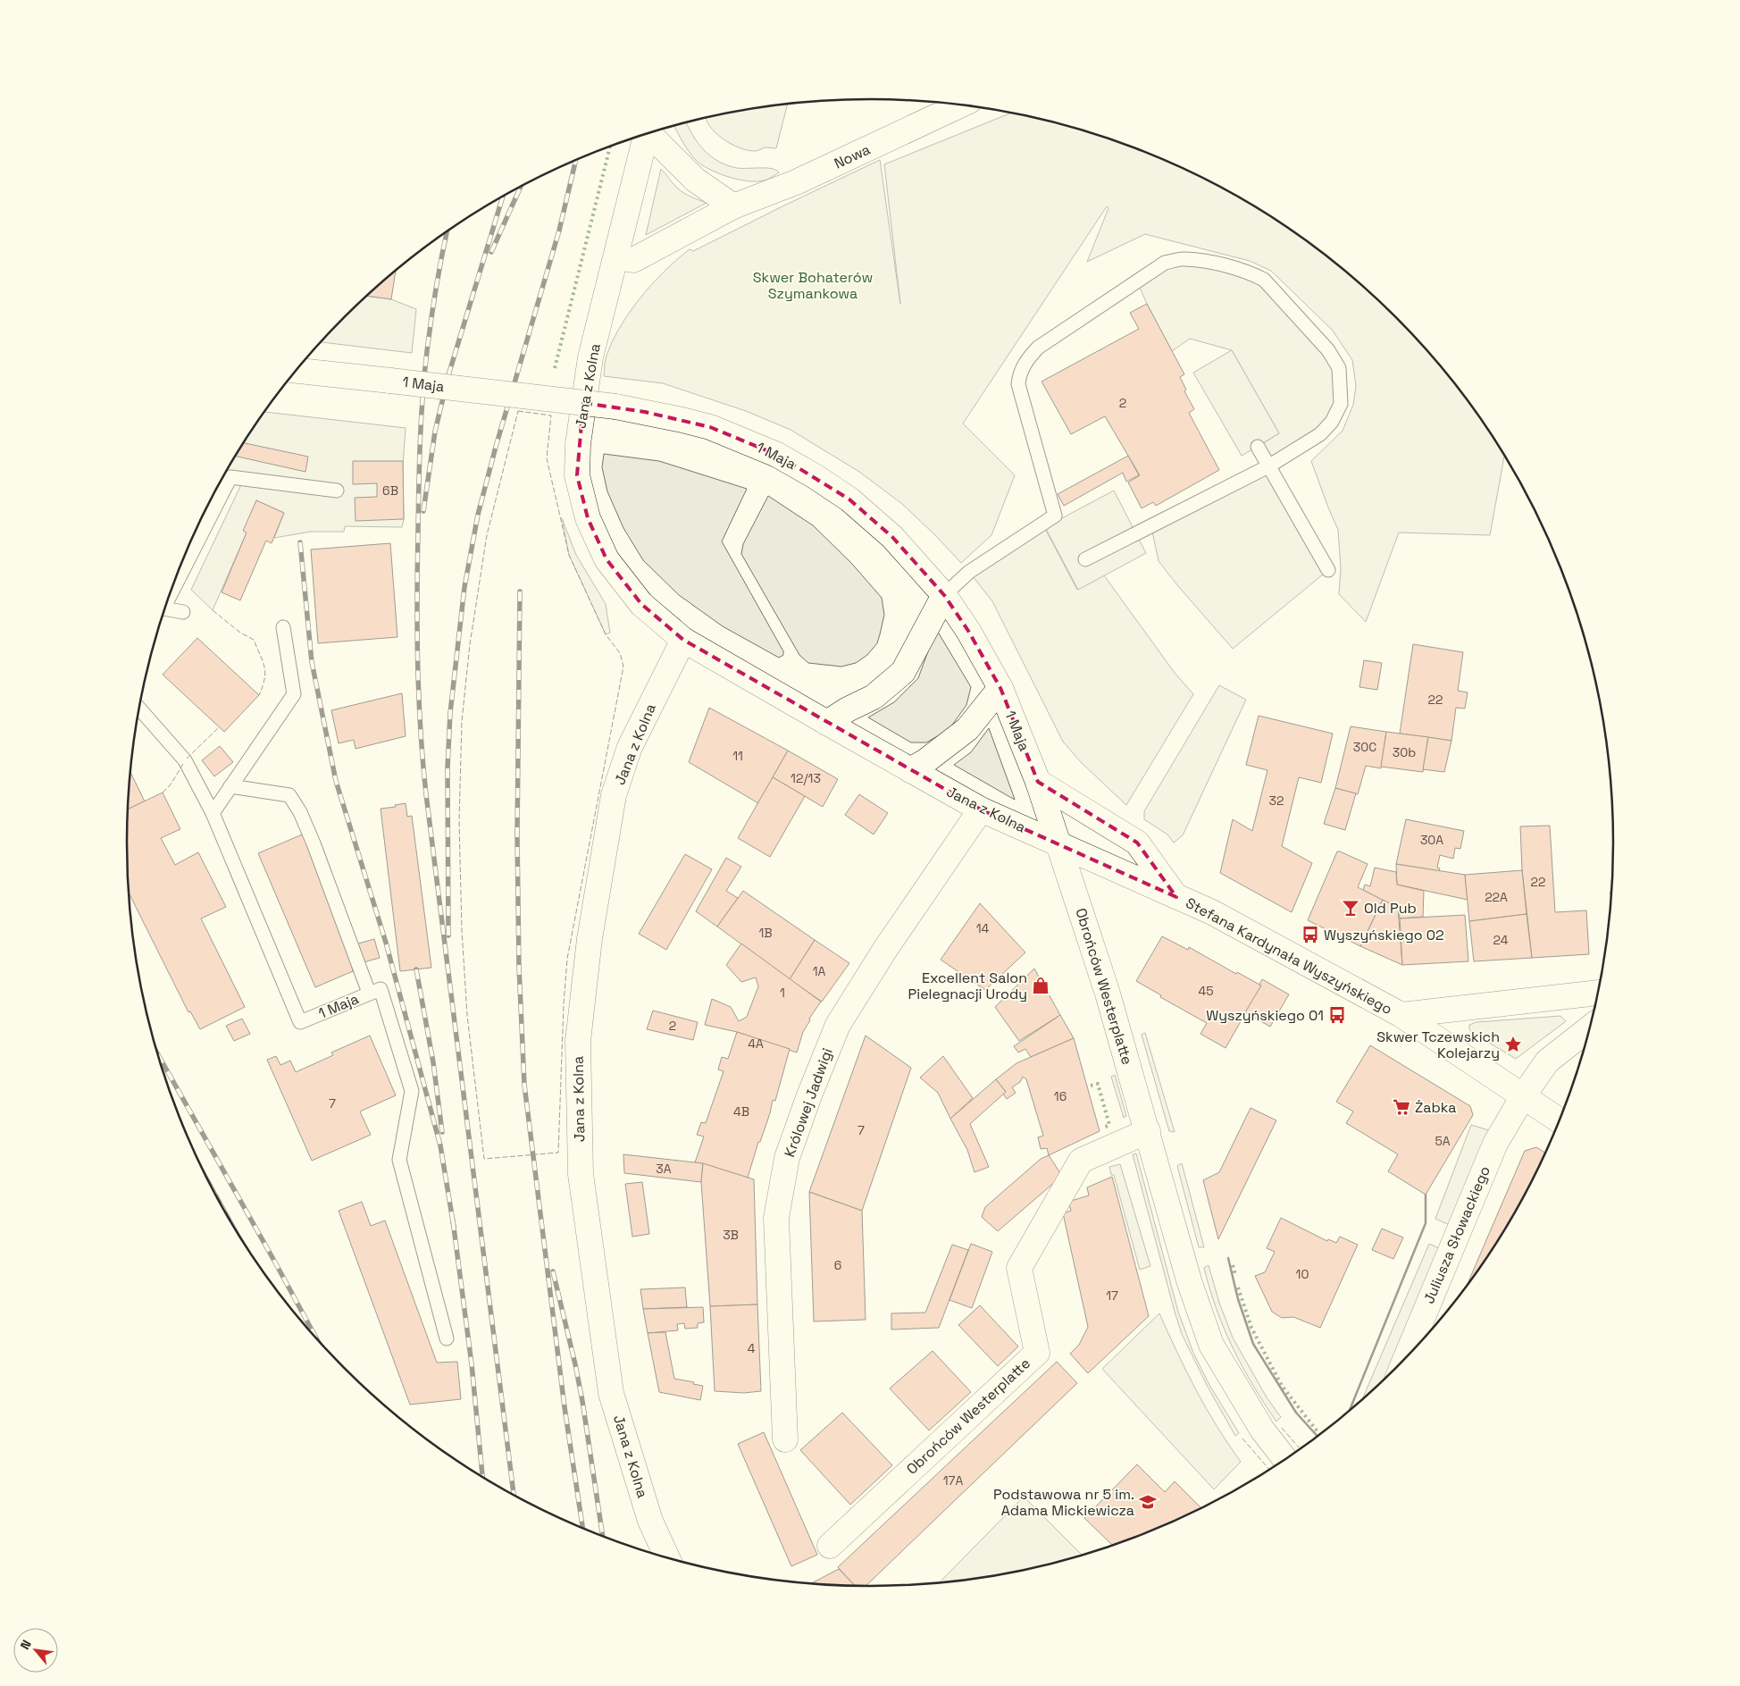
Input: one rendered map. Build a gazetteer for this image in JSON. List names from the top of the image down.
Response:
{
  "streets": {
    "street": [
      "Nowa",
      "1 Maja",
      "Jana z Kolna",
      "Stefana Kardynała Wyszyńskiego",
      "Obrońców Westerplatte",
      "Królowej Jadwigi",
      "Juliusza Słowackiego"
    ]
  },
  "crossings": [
    ["Nowa", "Jana z Kolna"],
    ["1 Maja", "Jana z Kolna"],
    ["1 Maja", "Stefana Kardynała Wyszyńskiego"],
    ["1 Maja", "Obrońców Westerplatte"],
    ["Jana z Kolna", "Stefana Kardynała Wyszyńskiego"],
    ["Jana z Kolna", "Obrońców Westerplatte"],
    ["Jana z Kolna", "Królowej Jadwigi"],
    ["Stefana Kardynała Wyszyńskiego", "Obrońców Westerplatte"],
    ["Stefana Kardynała Wyszyńskiego", "Juliusza Słowackiego"]
  ],
  "parks": ["Skwer Bohaterów Szymankowa"],
  "places": {
    "bar": ["Old Pub"],
    "bus stop": ["Wyszyńskiego 02", "Wyszyńskiego 01"],
    "shop": ["Excellent Salon Pielegnacji Urody"],
    "place": ["Skwer Tczewskich Kolejarzy"],
    "supermarket": ["Żabka"],
    "school or university": ["Podstawowa nr 5 im. Adama Mickiewicza"]
  },
  "house_numbers": [
    "2",
    "6B",
    "22",
    "30C",
    "30b",
    "11",
    "12/13",
    "32",
    "30A",
    "22",
    "22A",
    "14",
    "1B",
    "24",
    "1A",
    "45",
    "1",
    "2",
    "4A",
    "16",
    "7",
    "4B",
    "7",
    "5A",
    "3A",
    "3B",
    "6",
    "10",
    "17",
    "4",
    "17A"
  ],
  "north": "top left"
}
